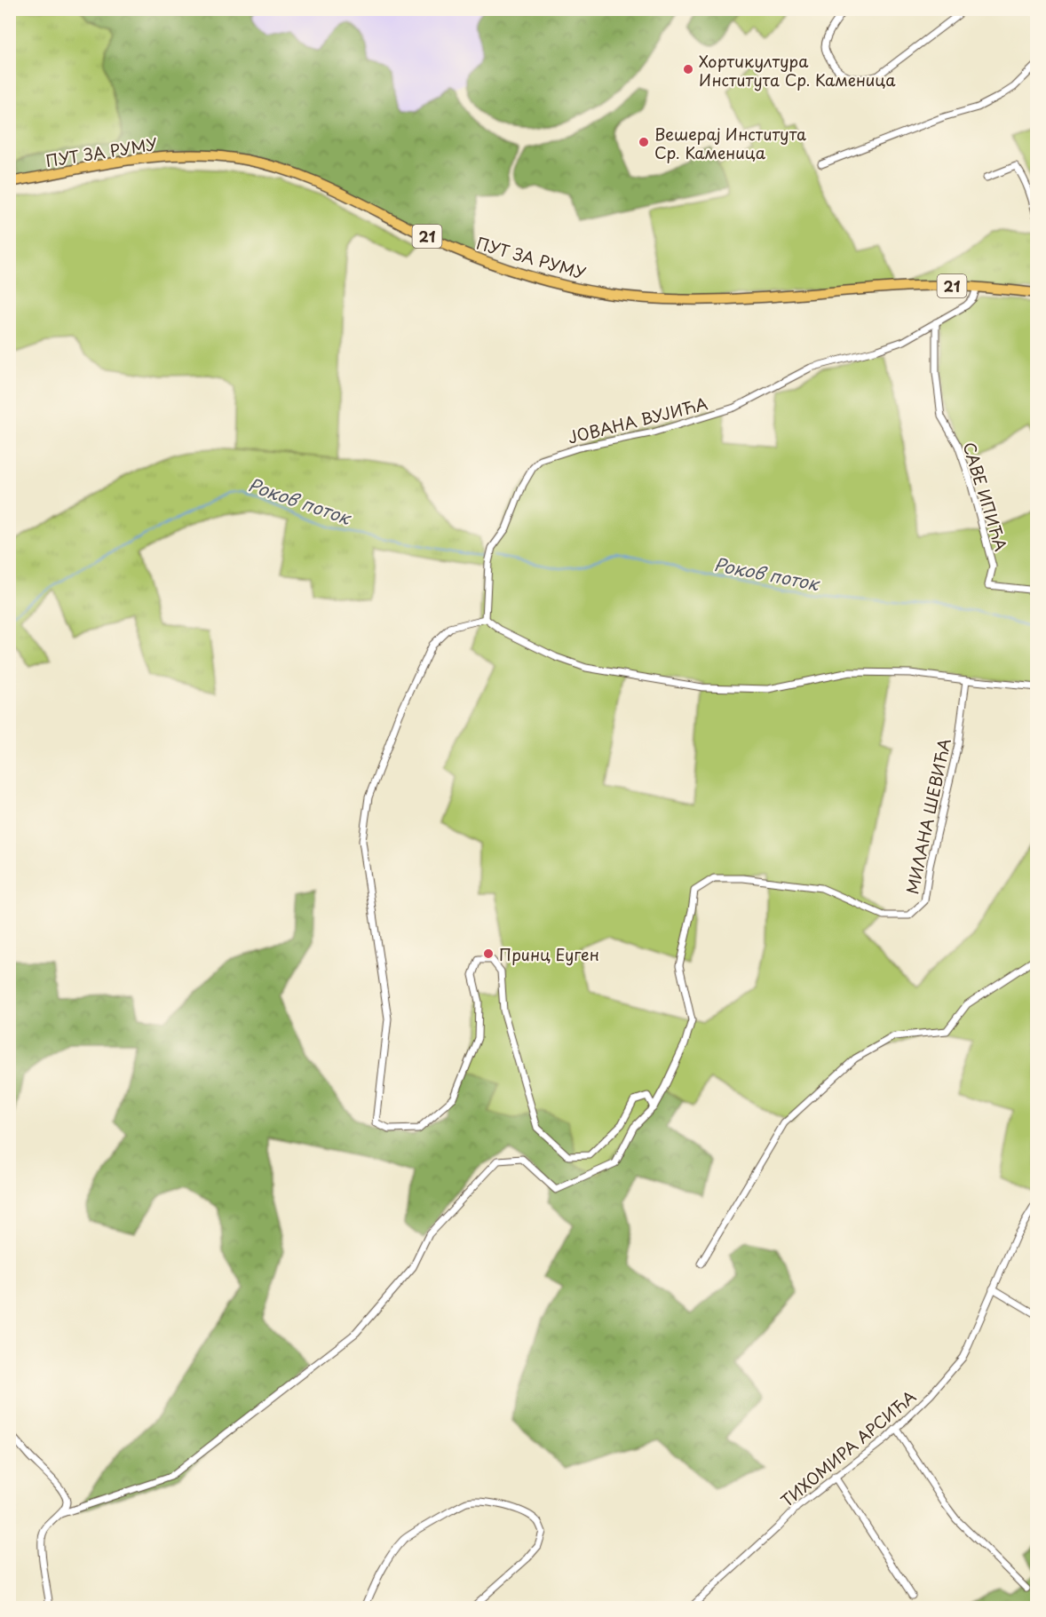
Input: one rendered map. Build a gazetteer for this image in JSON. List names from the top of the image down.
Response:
{
  "streets": {
    "main road": ["ПУТ ЗА РУМУ", "21"],
    "street": [
      "ЈОВАНА ВУЈИЋА",
      "САВЕ ИПИЋА",
      "МИЛАНА ШЕВИЋА",
      "ТИХОМИРА АРСИЋА"
    ]
  },
  "crossings": [
    ["ПУТ ЗА РУМУ", "21"],
    ["ПУТ ЗА РУМУ", "ЈОВАНА ВУЈИЋА"],
    ["21", "ЈОВАНА ВУЈИЋА"],
    ["ЈОВАНА ВУЈИЋА", "САВЕ ИПИЋА"]
  ],
  "water": ["Роков поток"],
  "places": ["Хортикултура Института Ср. Каменица", "Вешерај Института Ср. Каменица", "Принц Еуген"]
}
